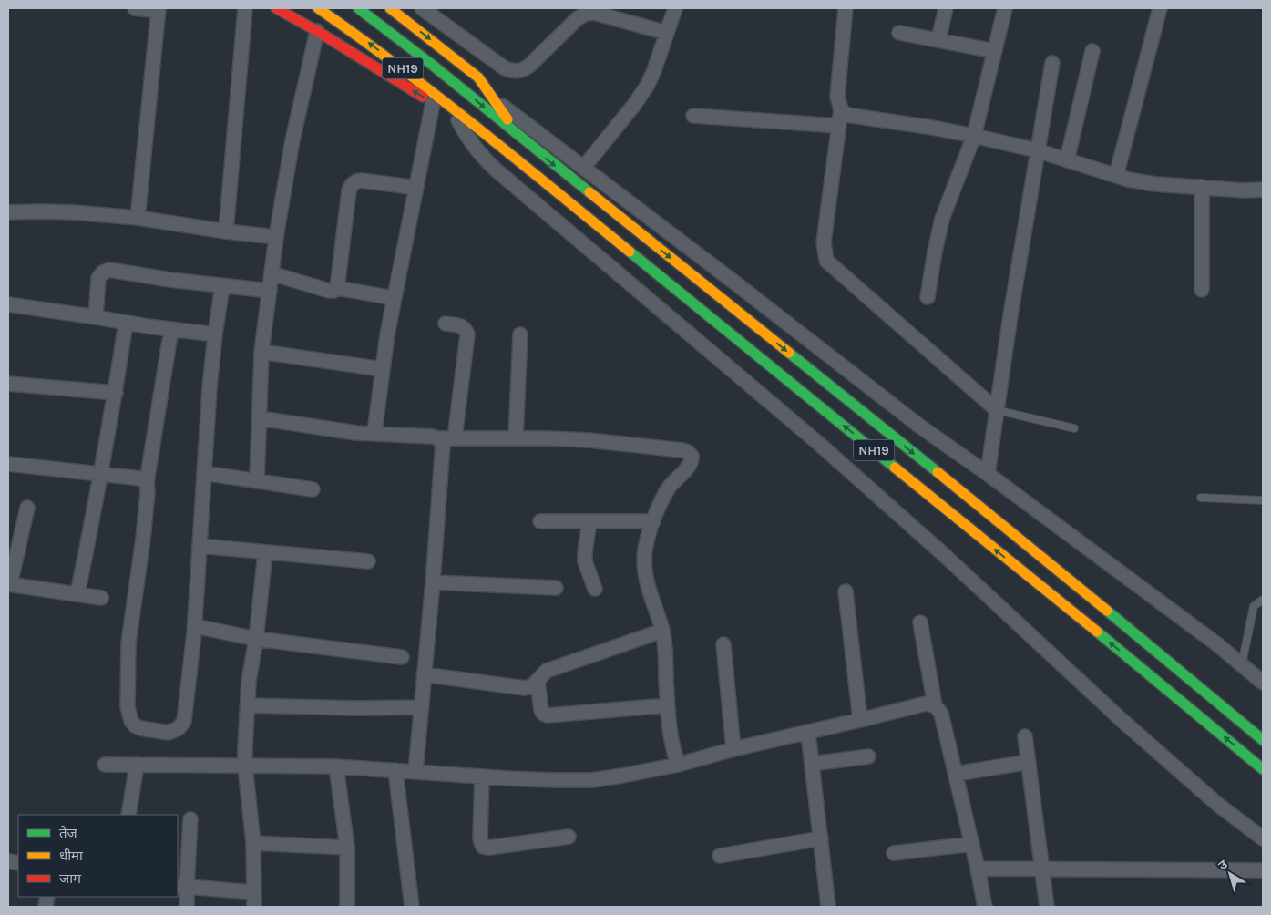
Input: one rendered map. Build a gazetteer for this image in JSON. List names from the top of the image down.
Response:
{
  "streets": {
    "main road": ["NH19"]
  },
  "legend": ["तेज़", "धीमा", "जाम"],
  "north": "top left"
}
